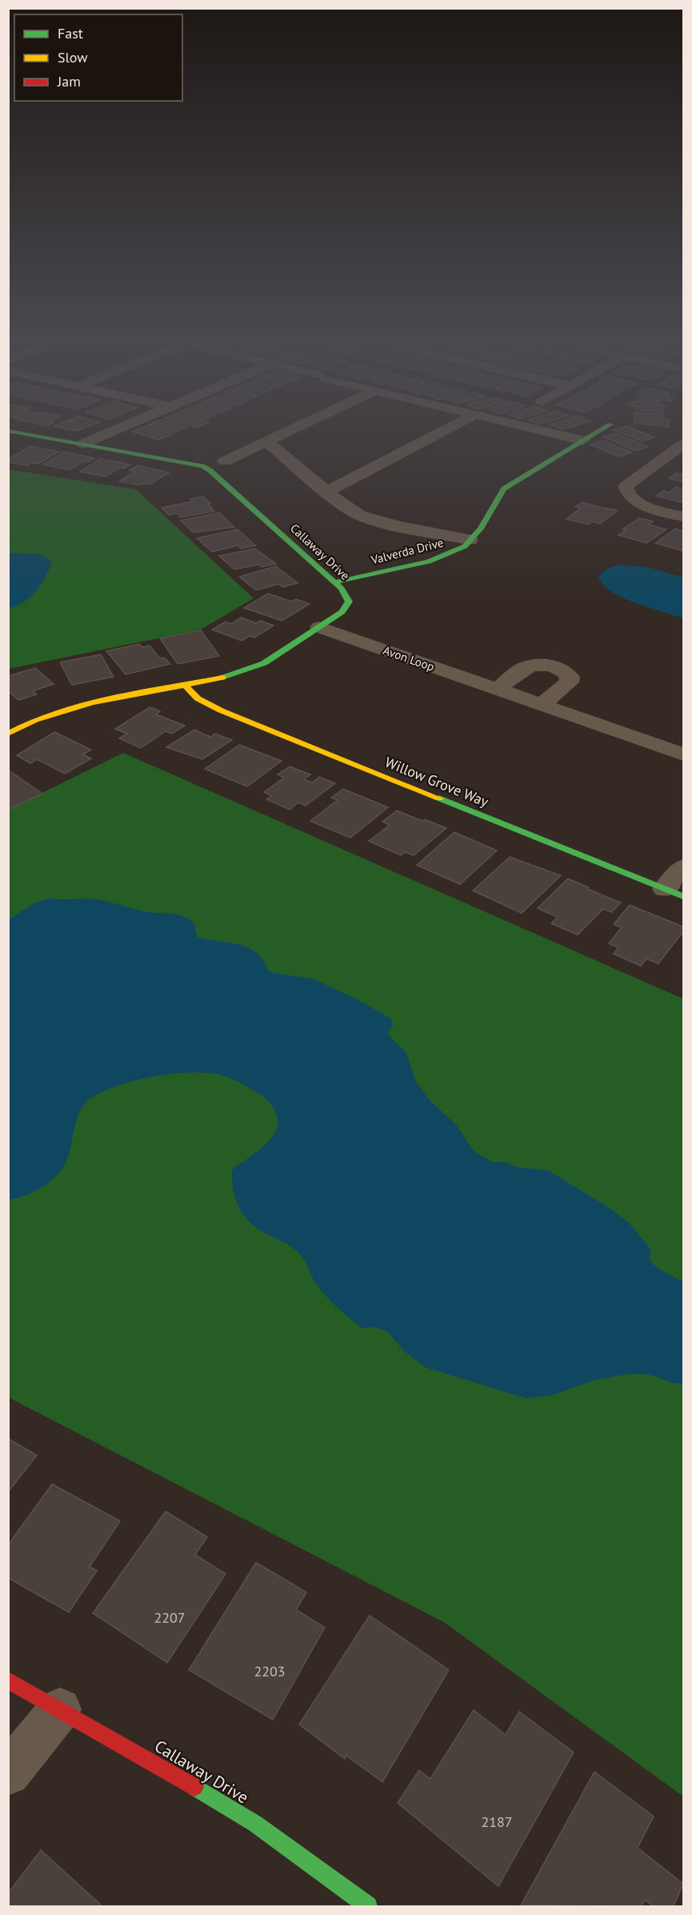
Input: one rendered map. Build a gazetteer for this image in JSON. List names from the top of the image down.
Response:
{
  "streets": {
    "street": [
      "Valverda Drive",
      "Callaway Drive",
      "Avon Loop",
      "Willow Grove Way"
    ]
  },
  "crossings": [
    ["Valverda Drive", "Callaway Drive"],
    ["Callaway Drive", "Avon Loop"],
    ["Callaway Drive", "Willow Grove Way"]
  ],
  "house_numbers": ["2207", "2203", "2187"],
  "legend": ["Fast", "Slow", "Jam"]
}
